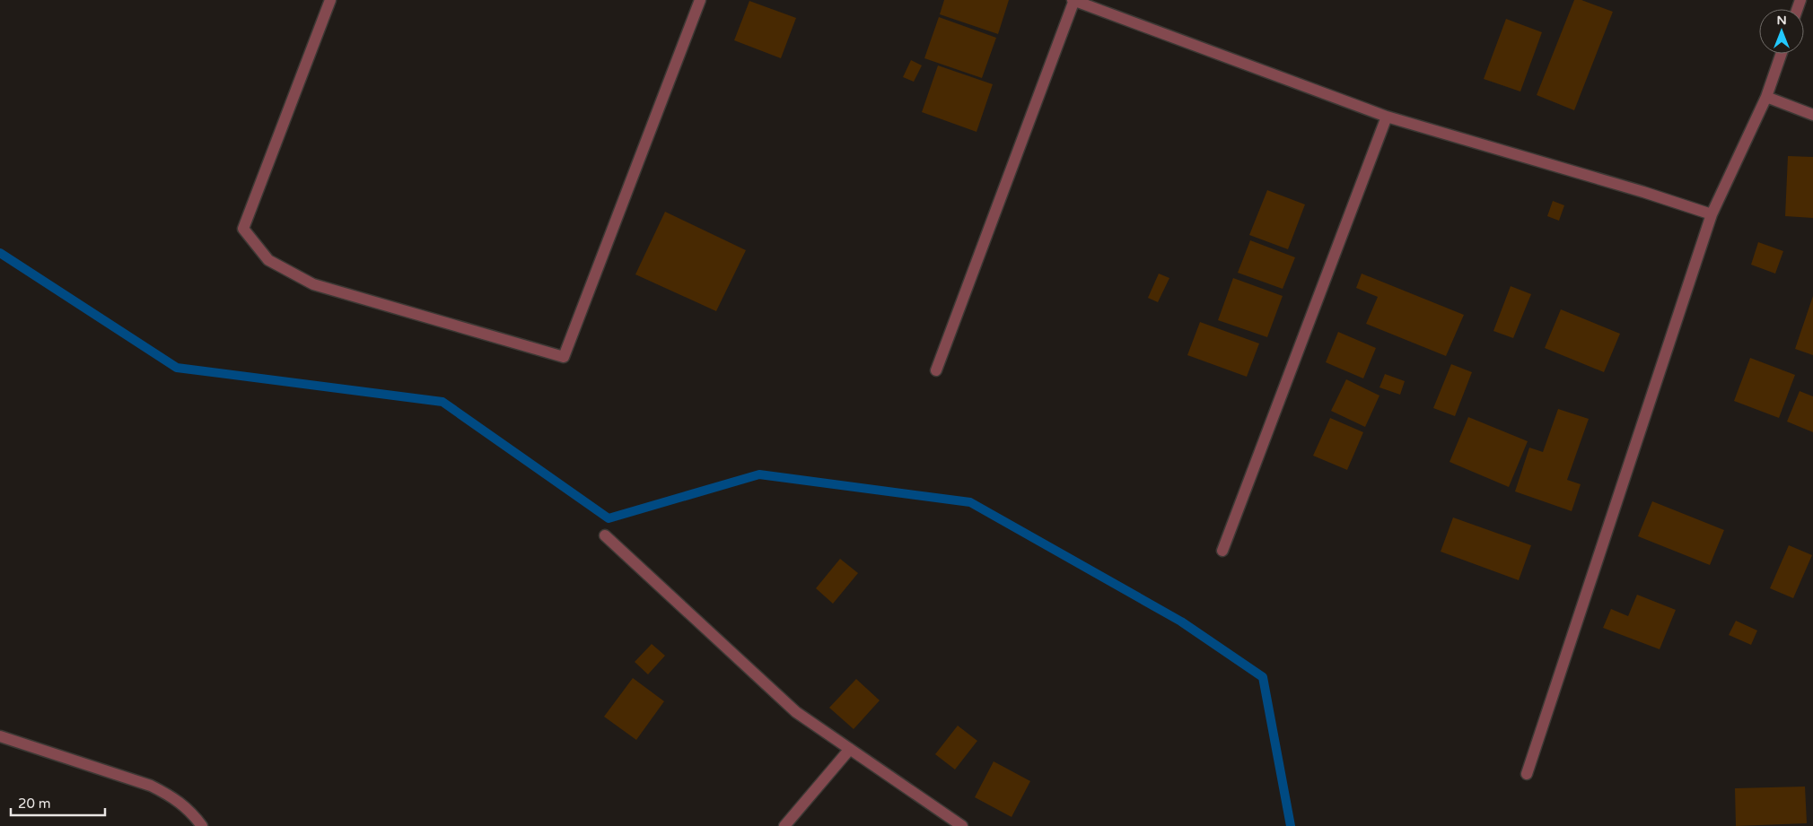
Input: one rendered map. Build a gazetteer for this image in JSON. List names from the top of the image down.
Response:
{
  "scale_bar": "20 m",
  "north": "top"
}
